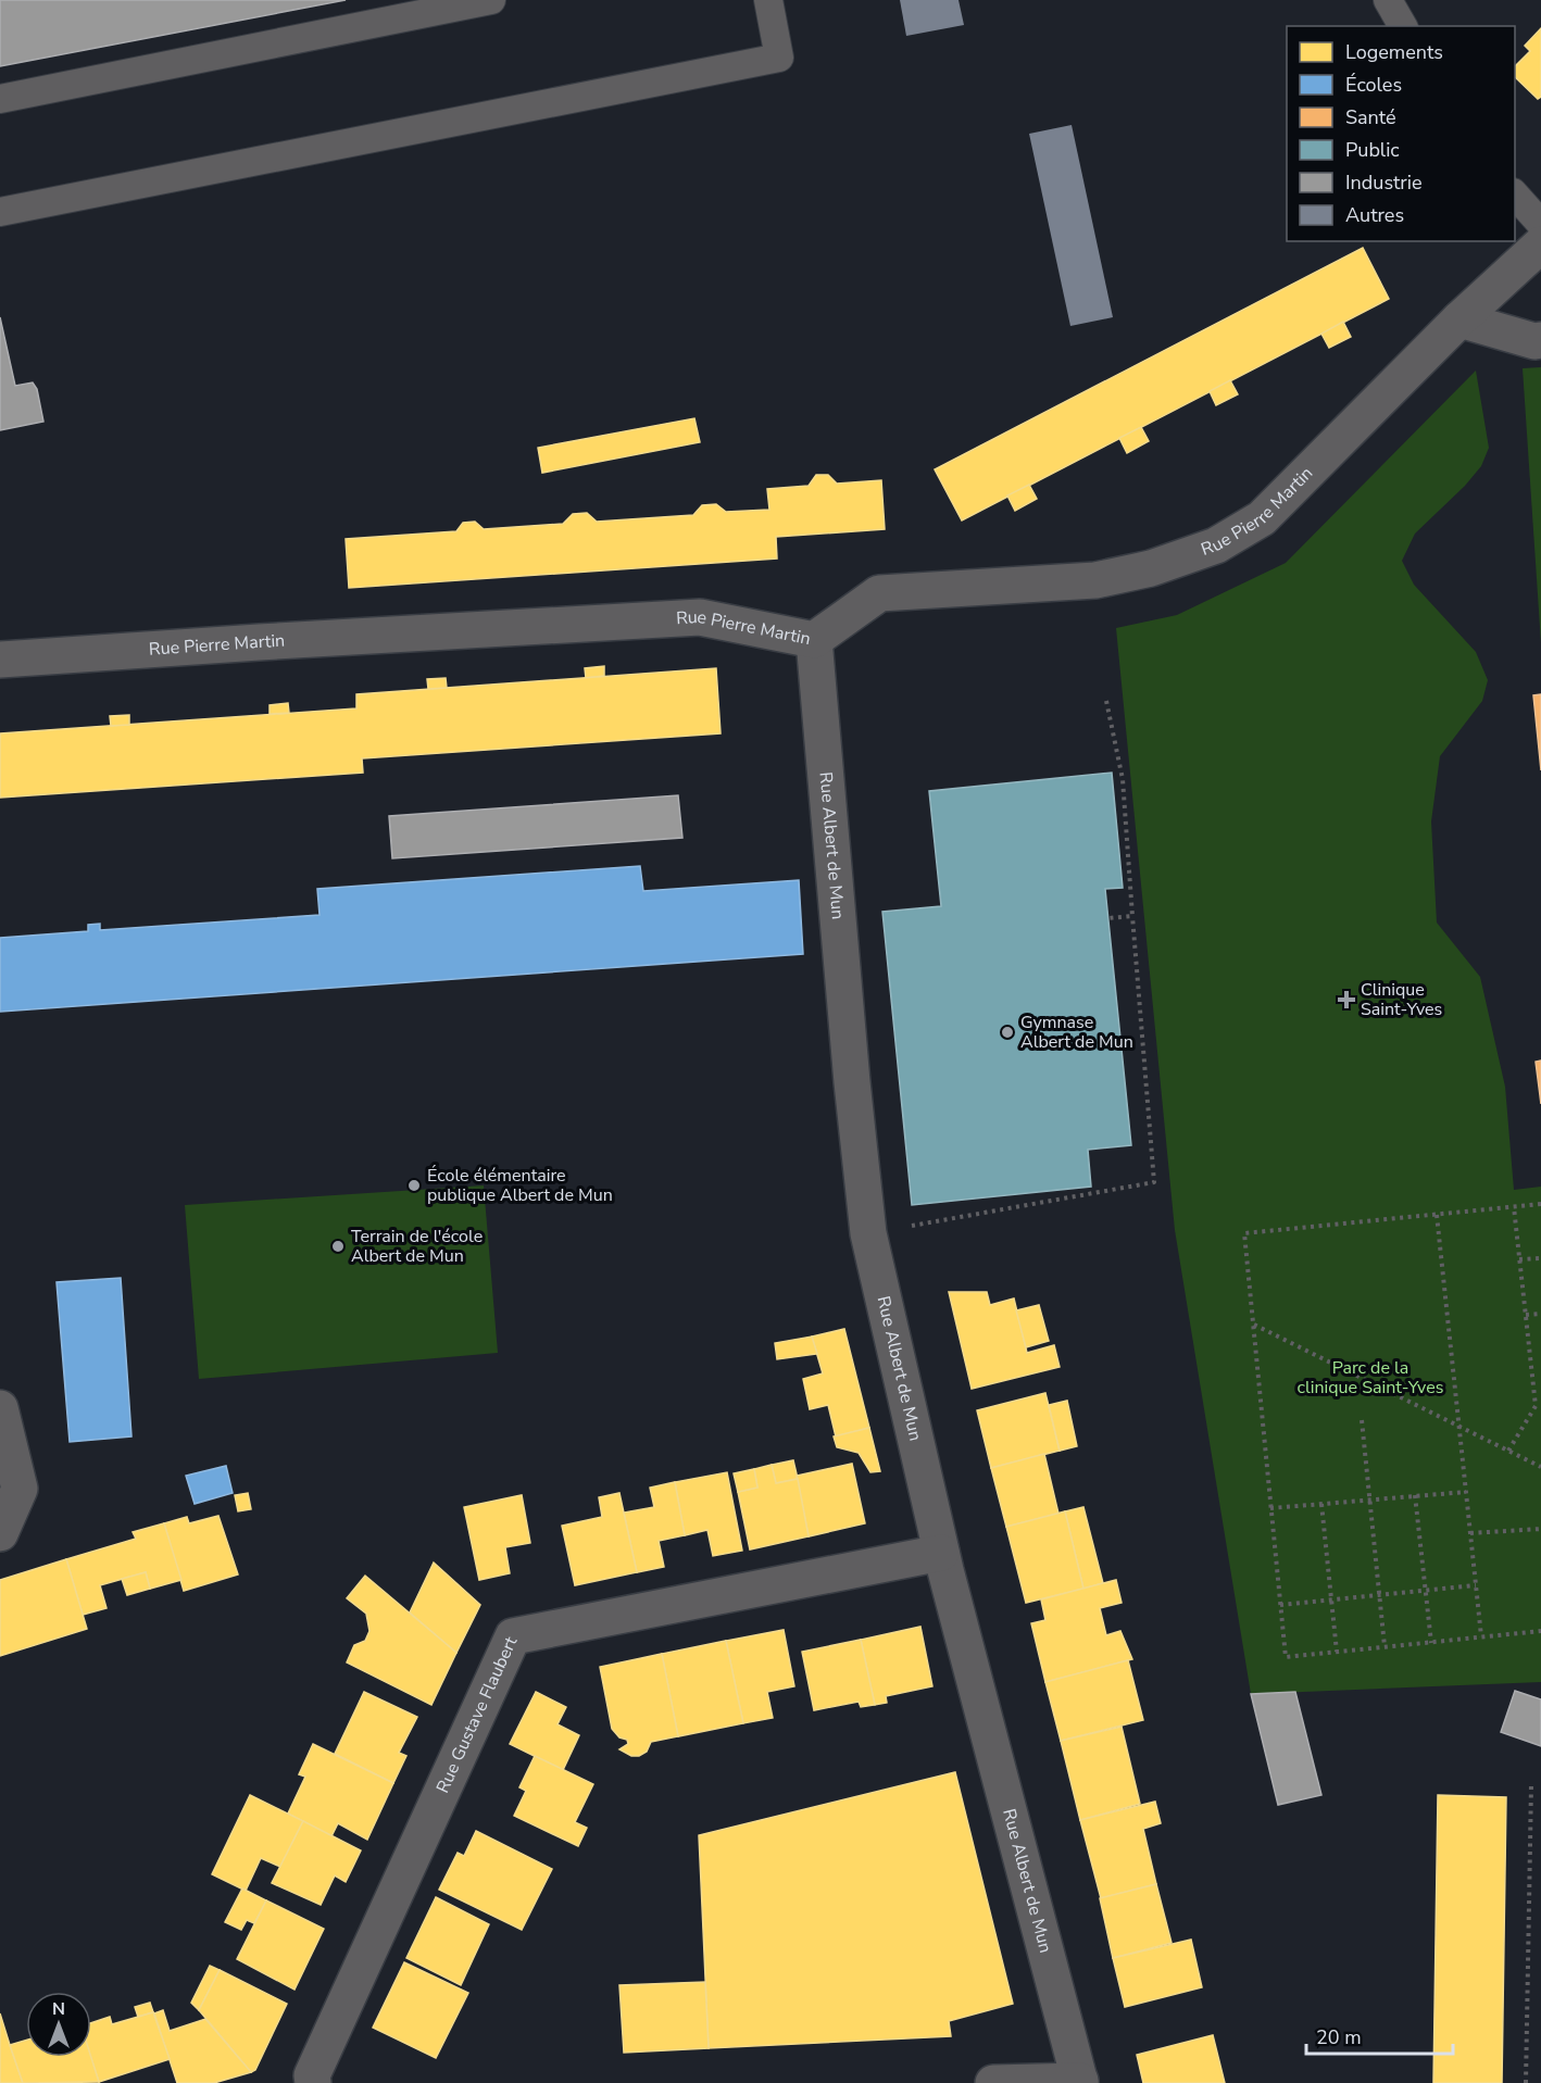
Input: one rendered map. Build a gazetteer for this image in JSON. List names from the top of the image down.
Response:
{
  "streets": {
    "street": ["Rue Pierre Martin", "Rue Albert de Mun", "Rue Gustave Flaubert"]
  },
  "crossings": [
    ["Rue Pierre Martin", "Rue Albert de Mun"],
    ["Rue Albert de Mun", "Rue Gustave Flaubert"]
  ],
  "parks": ["Parc de la clinique Saint-Yves"],
  "places": {
    "health": ["Clinique Saint-Yves"],
    "other": ["Gymnase Albert de Mun", "École élémentaire publique Albert de Mun", "Terrain de l'école Albert de Mun"]
  },
  "legend": [
    "Logements",
    "Écoles",
    "Santé",
    "Public",
    "Industrie",
    "Autres"
  ],
  "scale_bar": "20 m",
  "north": "top"
}
